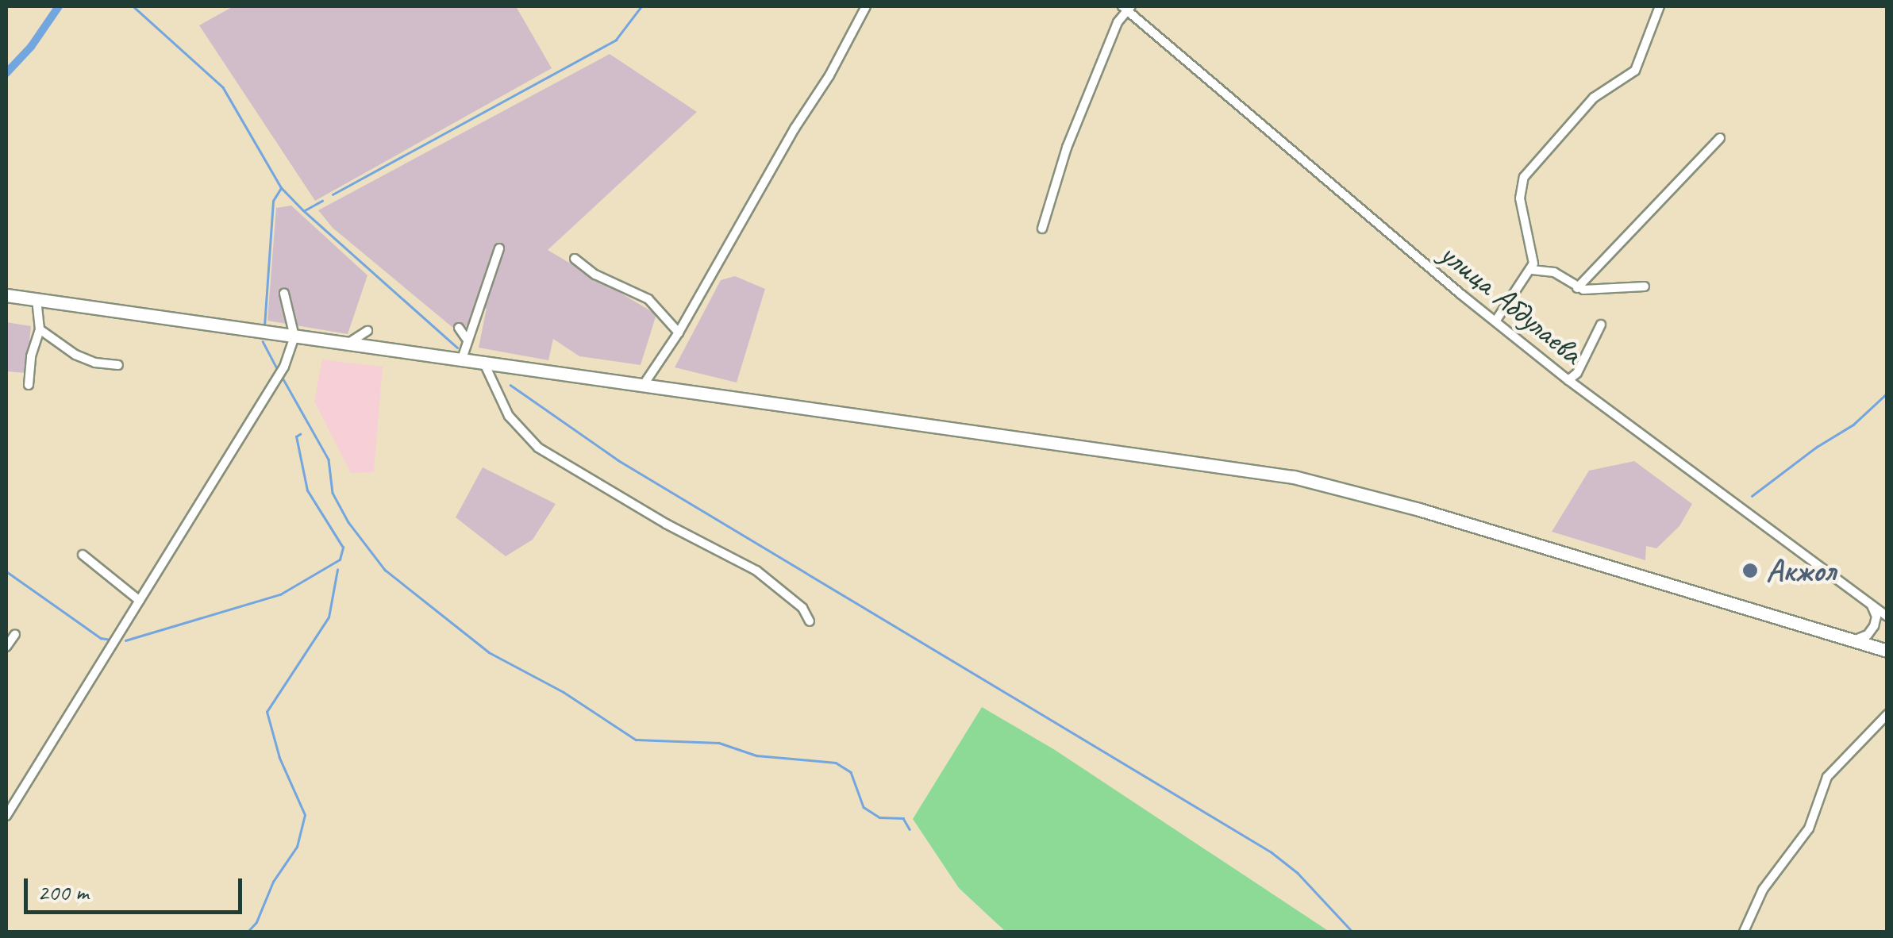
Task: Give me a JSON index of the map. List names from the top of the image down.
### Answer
{
  "streets": {
    "street": ["улица Абдулаева"]
  },
  "places": ["Акжол"],
  "scale_bar": "200 m"
}
